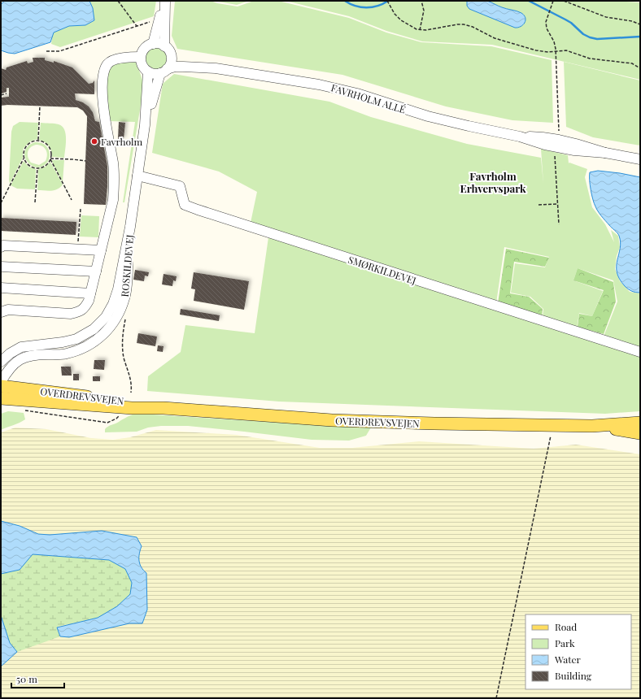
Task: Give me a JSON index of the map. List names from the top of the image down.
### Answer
{
  "streets": {
    "main road": ["OVERDREVSVEJEN"],
    "street": ["FAVRHOLM ALLÉ", "ROSKILDEVEJ", "SMØRKILDEVEJ"]
  },
  "crossings": [
    ["FAVRHOLM ALLÉ", "ROSKILDEVEJ"],
    ["ROSKILDEVEJ", "SMØRKILDEVEJ"]
  ],
  "districts": ["Favrholm Erhvervspark"],
  "places": ["Favrholm"],
  "legend": [
    "Road",
    "Park",
    "Water",
    "Building"
  ],
  "scale_bar": "50 m"
}
